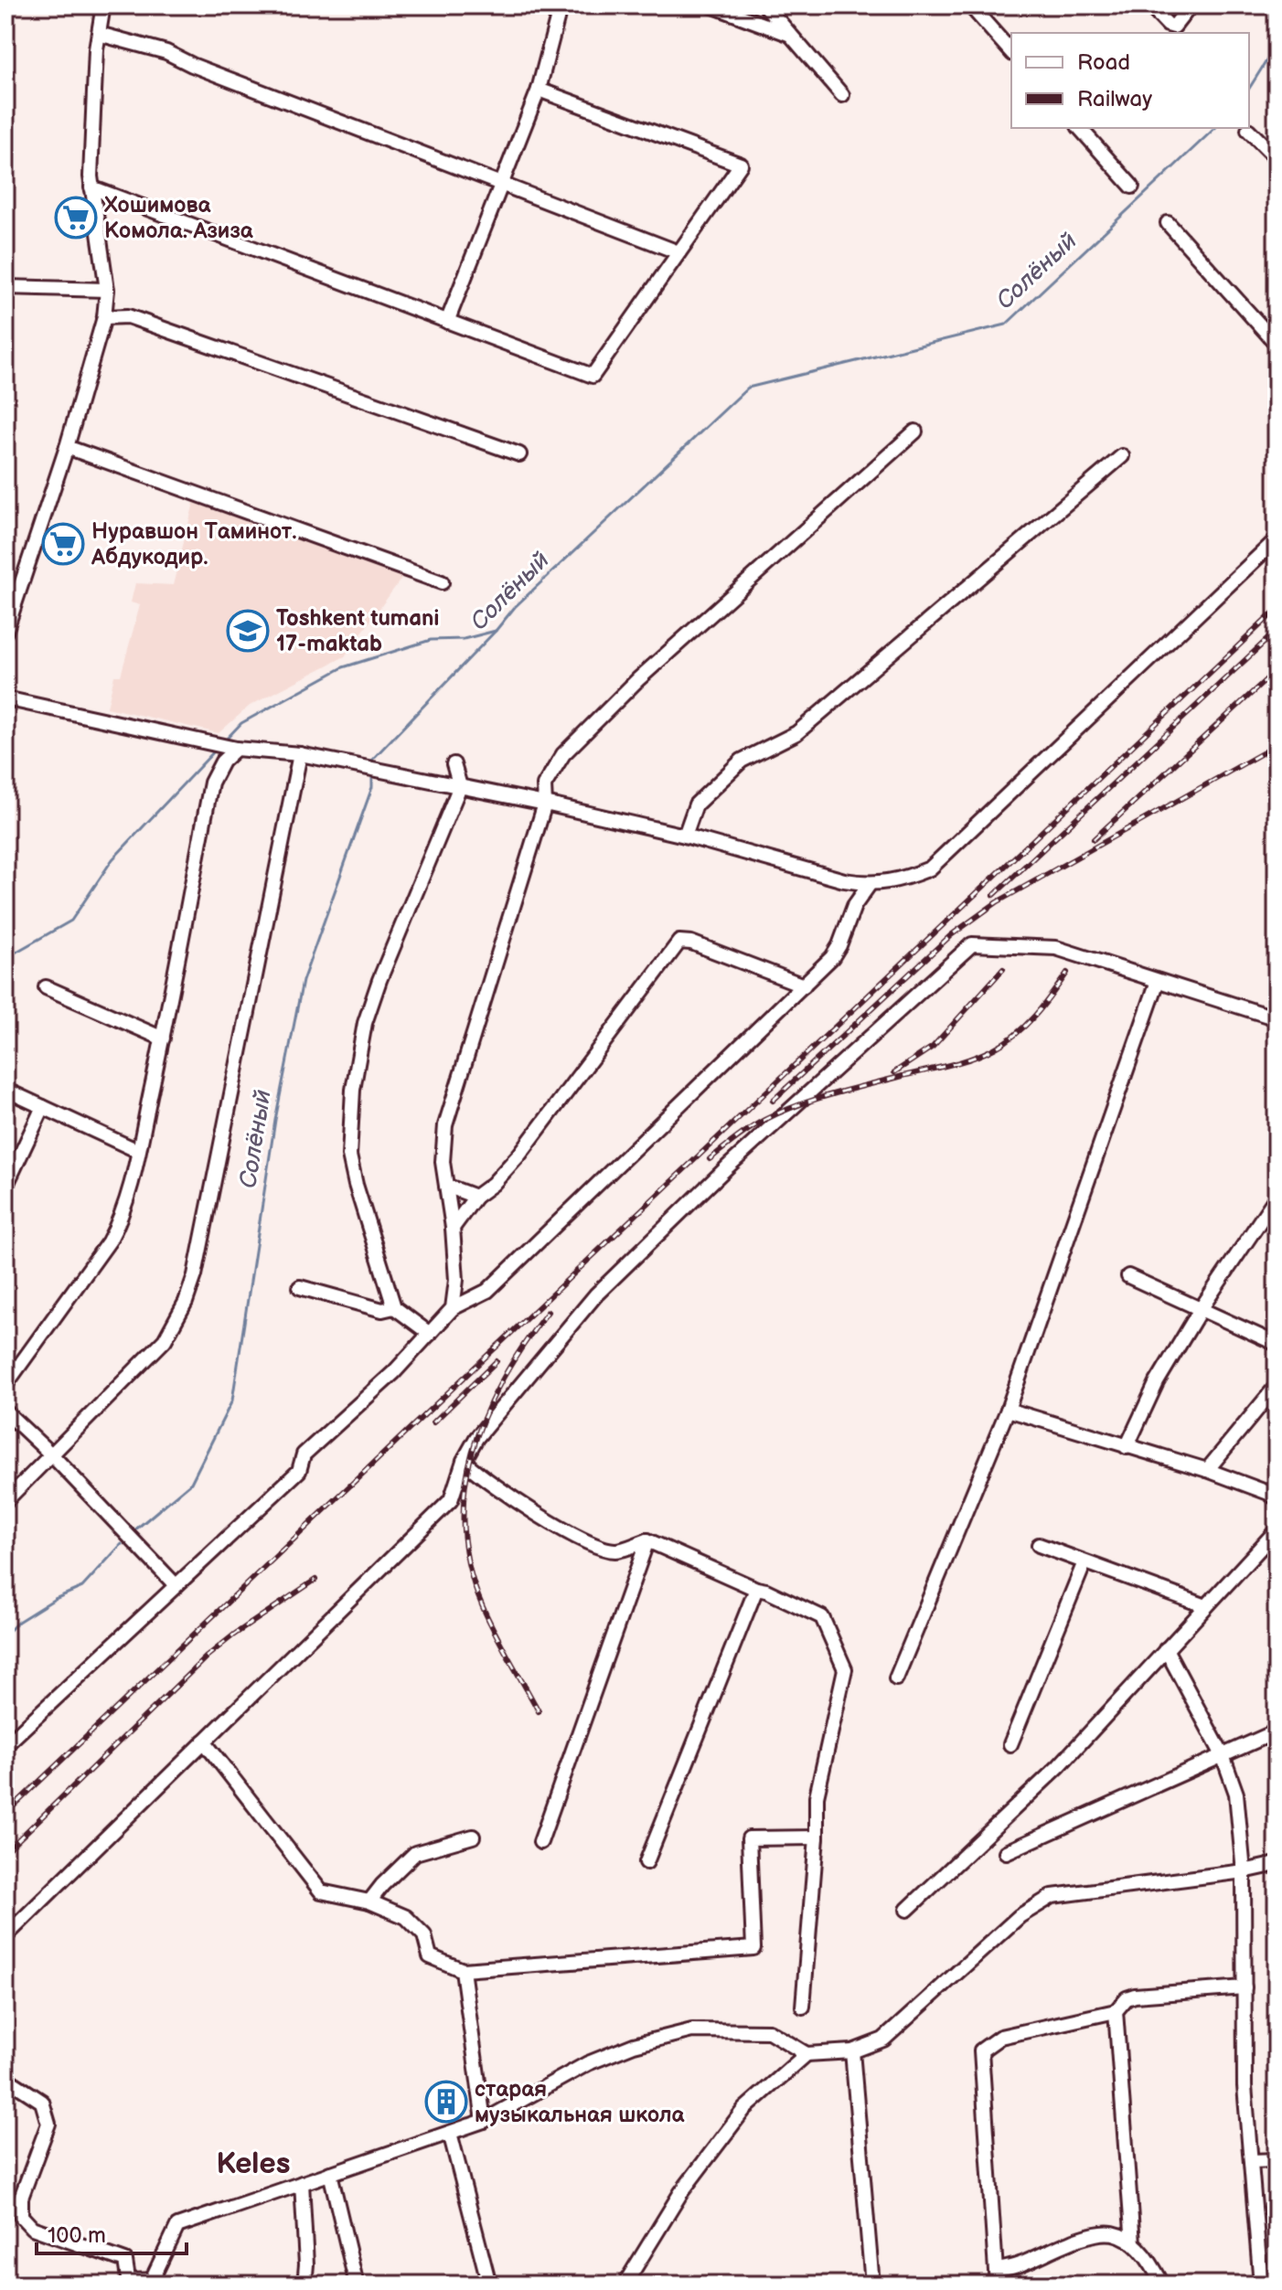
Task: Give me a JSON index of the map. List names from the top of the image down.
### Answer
{
  "districts": ["Keles"],
  "water": ["Солёный"],
  "places": {
    "supermarket": ["Хошимова Комола. Азиза", "Нуравшон Таминот. Абдукодир."],
    "school or university": ["Toshkent tumani 17-maktab"],
    "building": ["старая музыкальная школа"]
  },
  "legend": ["Road", "Railway"],
  "scale_bar": "100 m"
}
